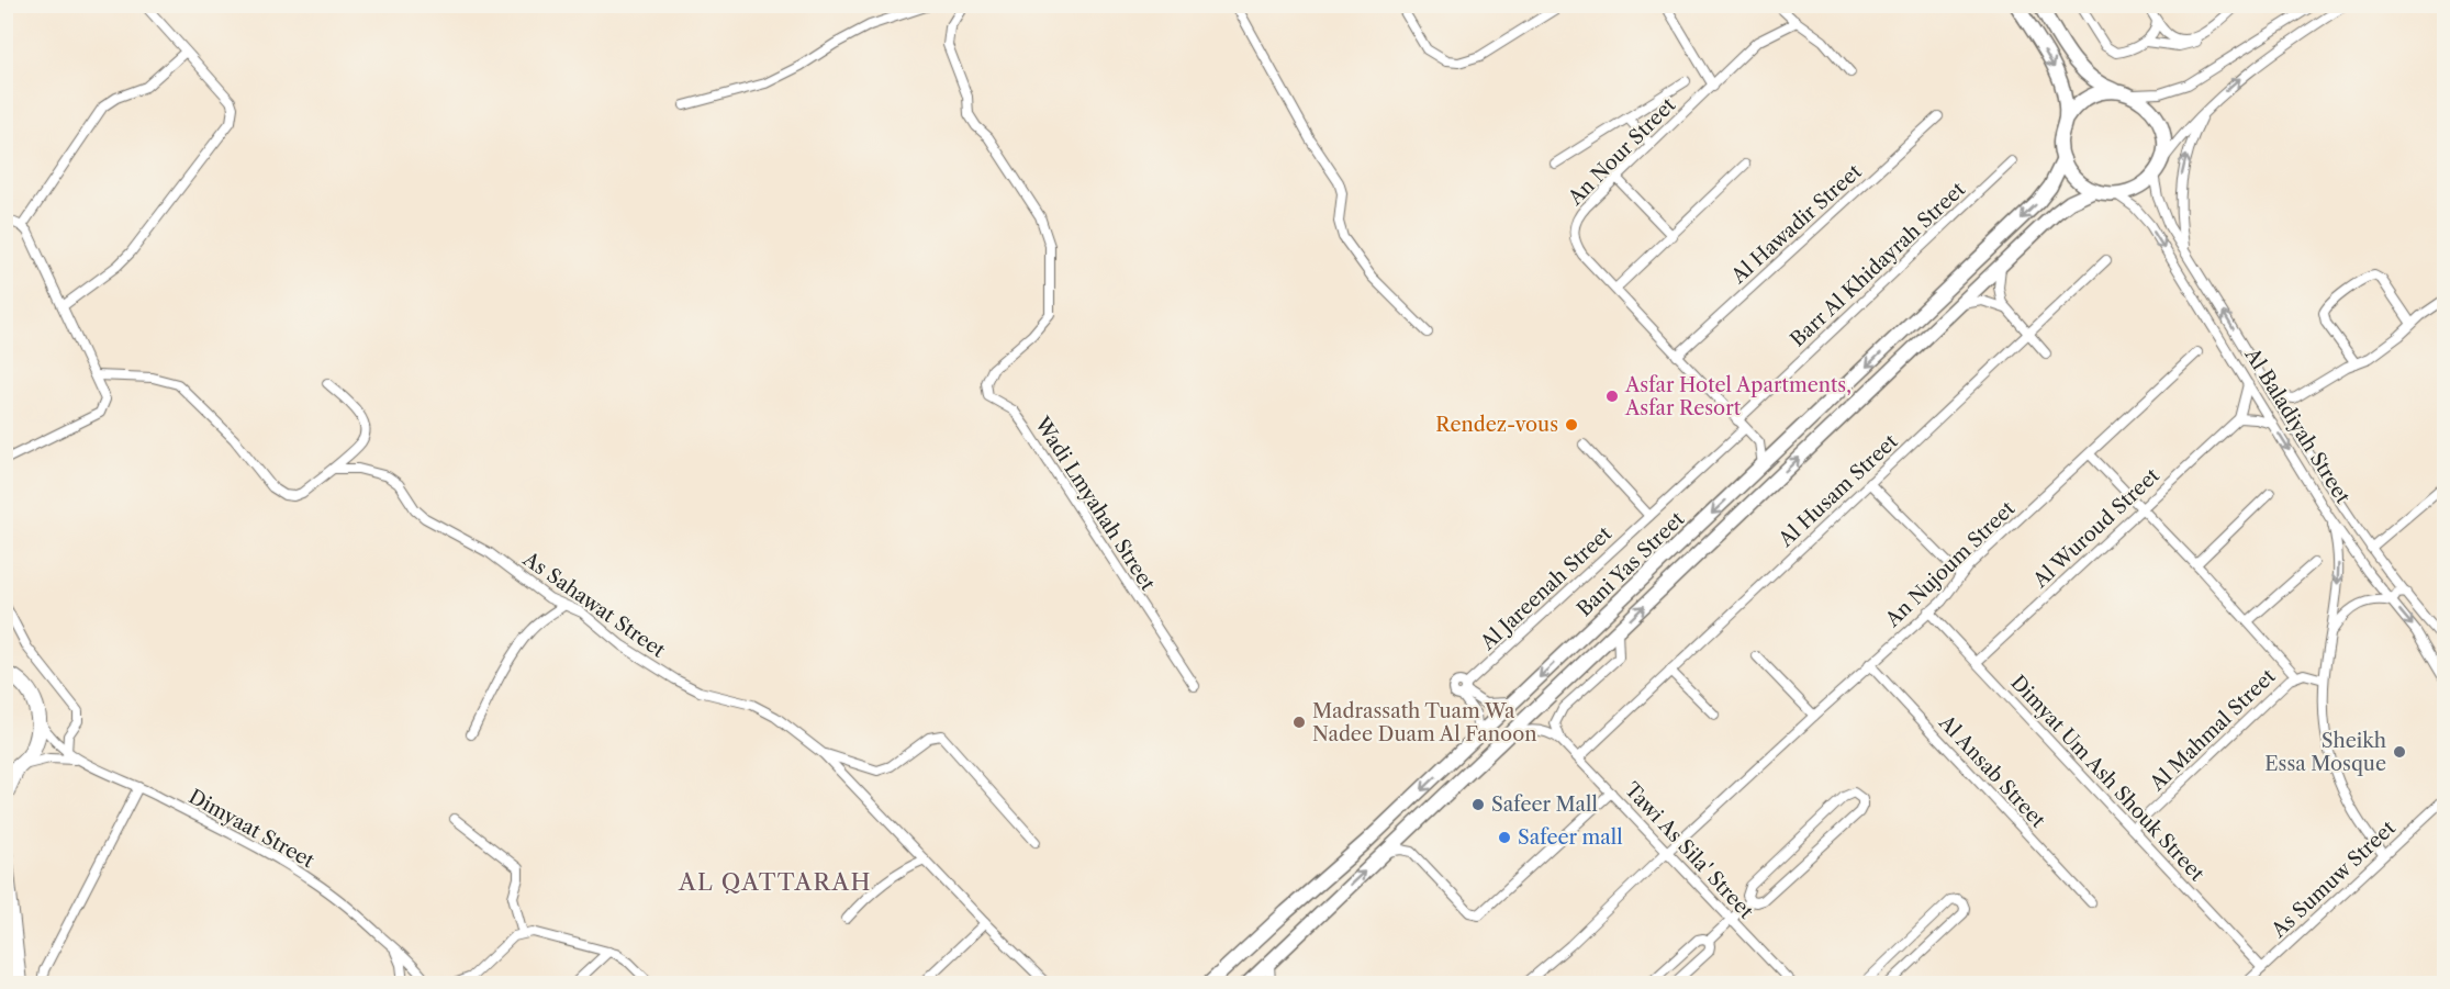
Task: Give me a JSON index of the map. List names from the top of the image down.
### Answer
{
  "streets": {
    "main road": ["Bani Yas Street"],
    "street": [
      "An Nour Street",
      "Al Hawadir Street",
      "Barr Al Khidayrah Street",
      "Al Baladiyah Street",
      "Al Husam Street",
      "Wadi Lmyahah Street",
      "Al Wuroud Street",
      "An Nujoum Street",
      "Al Jareenah Street",
      "As Sahawat Street",
      "Al Mahmal Street",
      "Al Ansab Street",
      "Dimyat Um Ash Shouk Street",
      "Dimyaat Street",
      "Tawi As Sila' Street",
      "As Sumuw Street"
    ]
  },
  "crossings": [
    ["An Nour Street", "Al Hawadir Street"],
    ["An Nour Street", "Barr Al Khidayrah Street"],
    ["An Nour Street", "Al Jareenah Street"],
    ["Al Baladiyah Street", "Bani Yas Street"],
    ["Al Husam Street", "Tawi As Sila' Street"],
    ["Al Wuroud Street", "Dimyat Um Ash Shouk Street"],
    ["Bani Yas Street", "Tawi As Sila' Street"],
    ["An Nujoum Street", "Al Ansab Street"],
    ["An Nujoum Street", "Dimyat Um Ash Shouk Street"],
    ["An Nujoum Street", "Tawi As Sila' Street"],
    ["Al Mahmal Street", "Dimyat Um Ash Shouk Street"],
    ["Dimyat Um Ash Shouk Street", "As Sumuw Street"]
  ],
  "districts": ["AL QATTARAH"],
  "places": [
    "Asfar Hotel Apartments, Asfar Resort",
    "Rendez-vous",
    "Madrassath Tuam Wa Nadee Duam Al Fanoon",
    "Sheikh Essa Mosque",
    "Safeer Mall",
    "Safeer mall"
  ]
}
